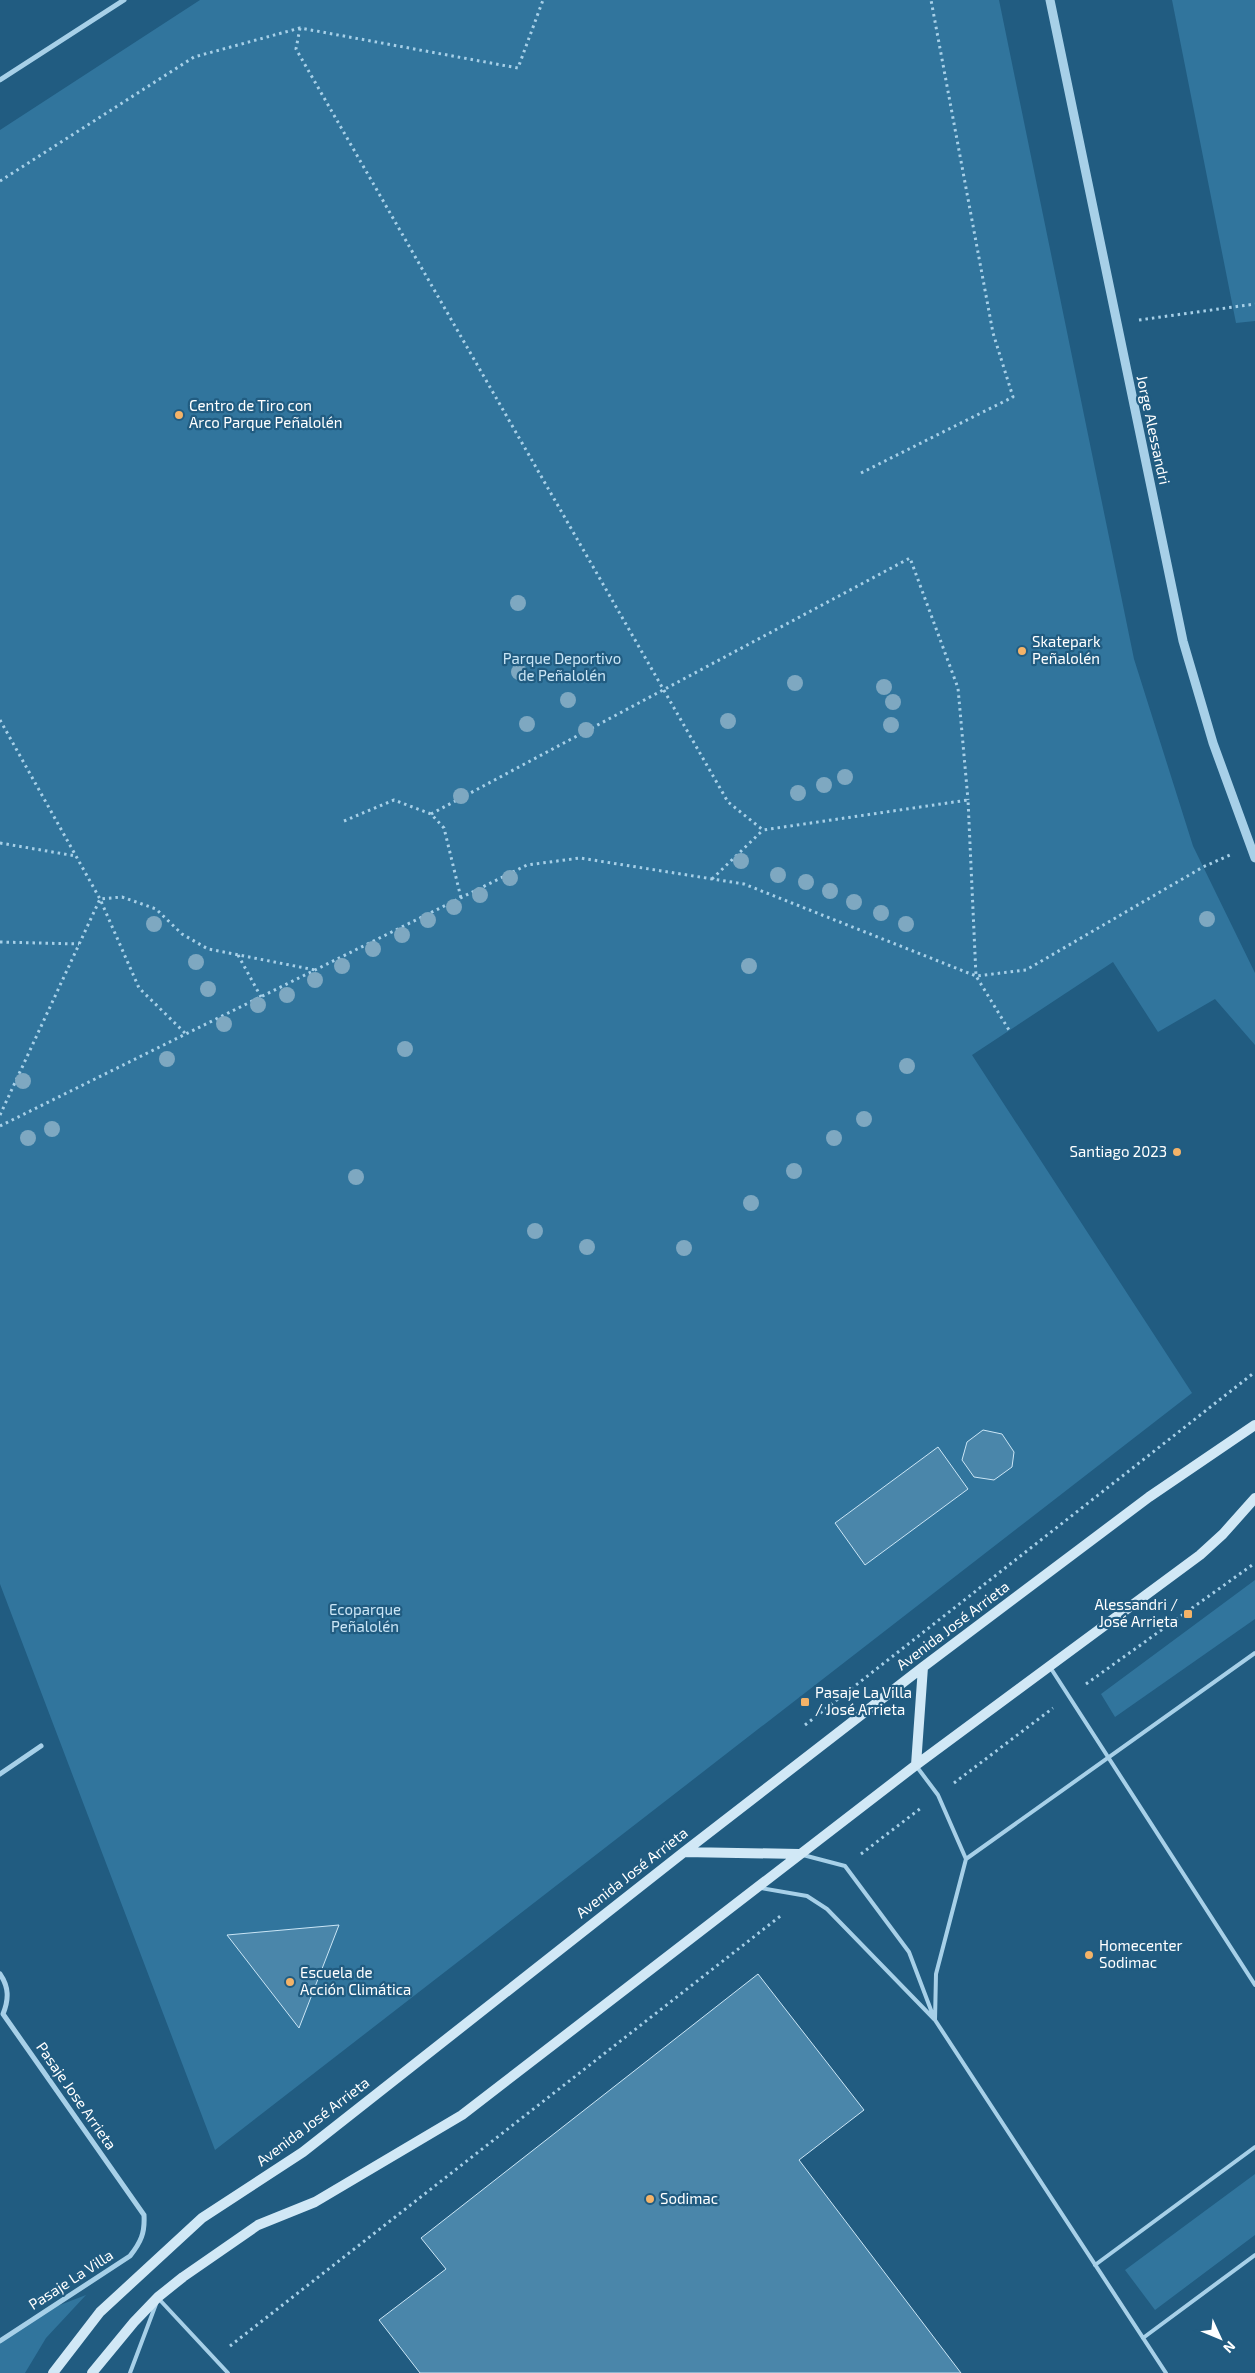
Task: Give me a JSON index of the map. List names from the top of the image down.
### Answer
{
  "streets": {
    "main road": ["Avenida José Arrieta"],
    "street": ["Jorge Alessandri", "Pasaje Jose Arrieta", "Pasaje La Villa"]
  },
  "crossings": [
    ["Pasaje Jose Arrieta", "Pasaje La Villa"]
  ],
  "parks": ["Parque Deportivo de Peñalolén", "Ecoparque Peñalolén"],
  "places": {
    "other": [
      "Centro de Tiro con Arco Parque Peñalolén",
      "Skatepark Peñalolén",
      "Santiago 2023",
      "Homecenter Sodimac",
      "Escuela de Acción Climática",
      "Sodimac"
    ],
    "transit": ["Alessandri / José Arrieta", "Pasaje La Villa / José Arrieta"]
  },
  "north": "bottom right"
}
